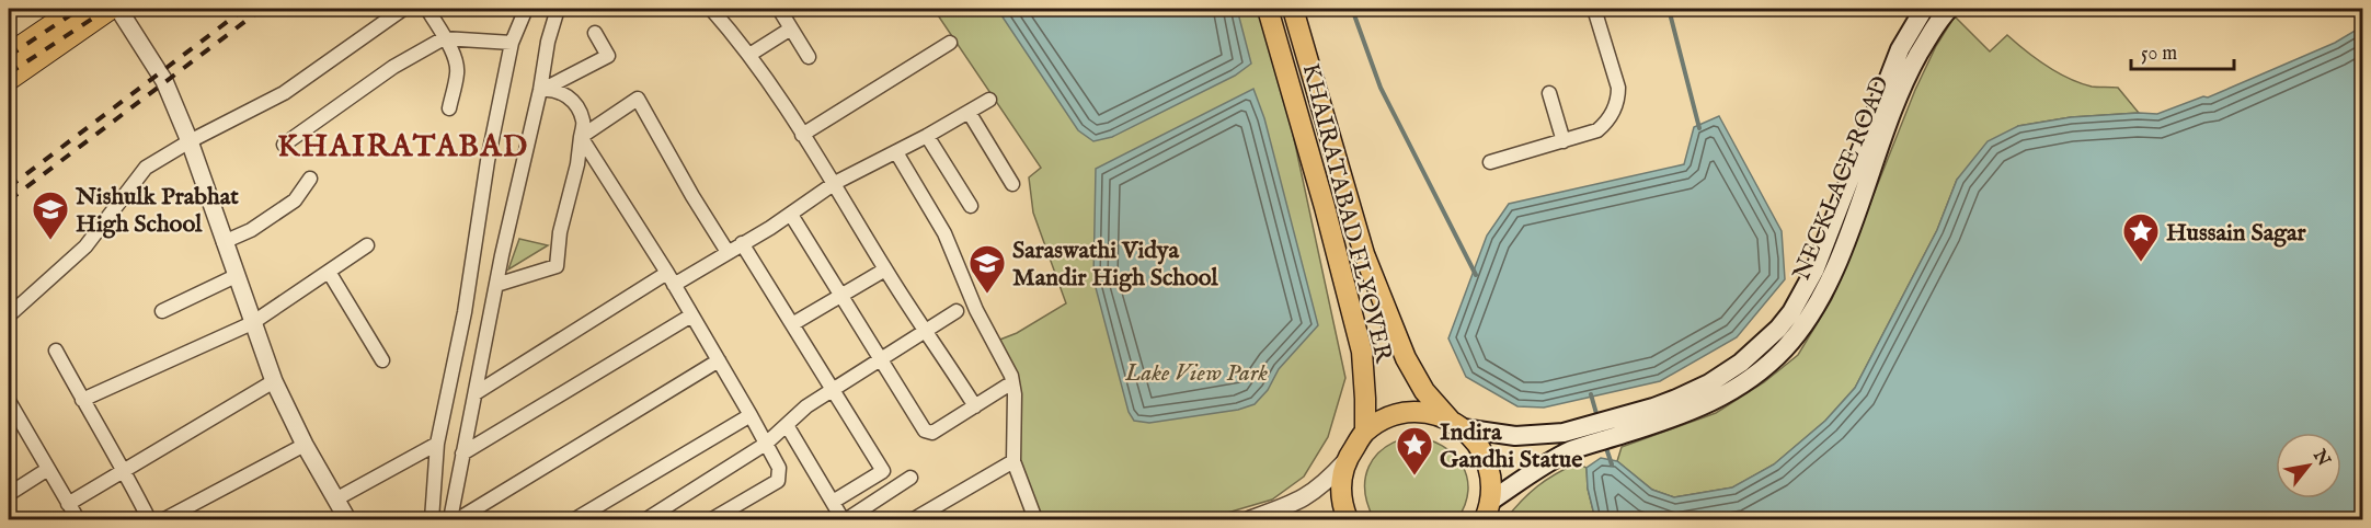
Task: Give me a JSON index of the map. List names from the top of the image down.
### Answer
{
  "streets": {
    "main road": ["NECKLACE ROAD", "KHAIRATABAD FLYOVER"]
  },
  "crossings": [
    ["NECKLACE ROAD", "KHAIRATABAD FLYOVER"]
  ],
  "districts": ["KHAIRATABAD"],
  "parks": ["Lake View Park"],
  "places": {
    "school or university": ["Nishulk Prabhat High School", "Saraswathi Vidya Mandir High School"],
    "place": ["Hussain Sagar", "Indira Gandhi Statue"]
  },
  "scale_bar": "50 m",
  "north": "top right"
}
